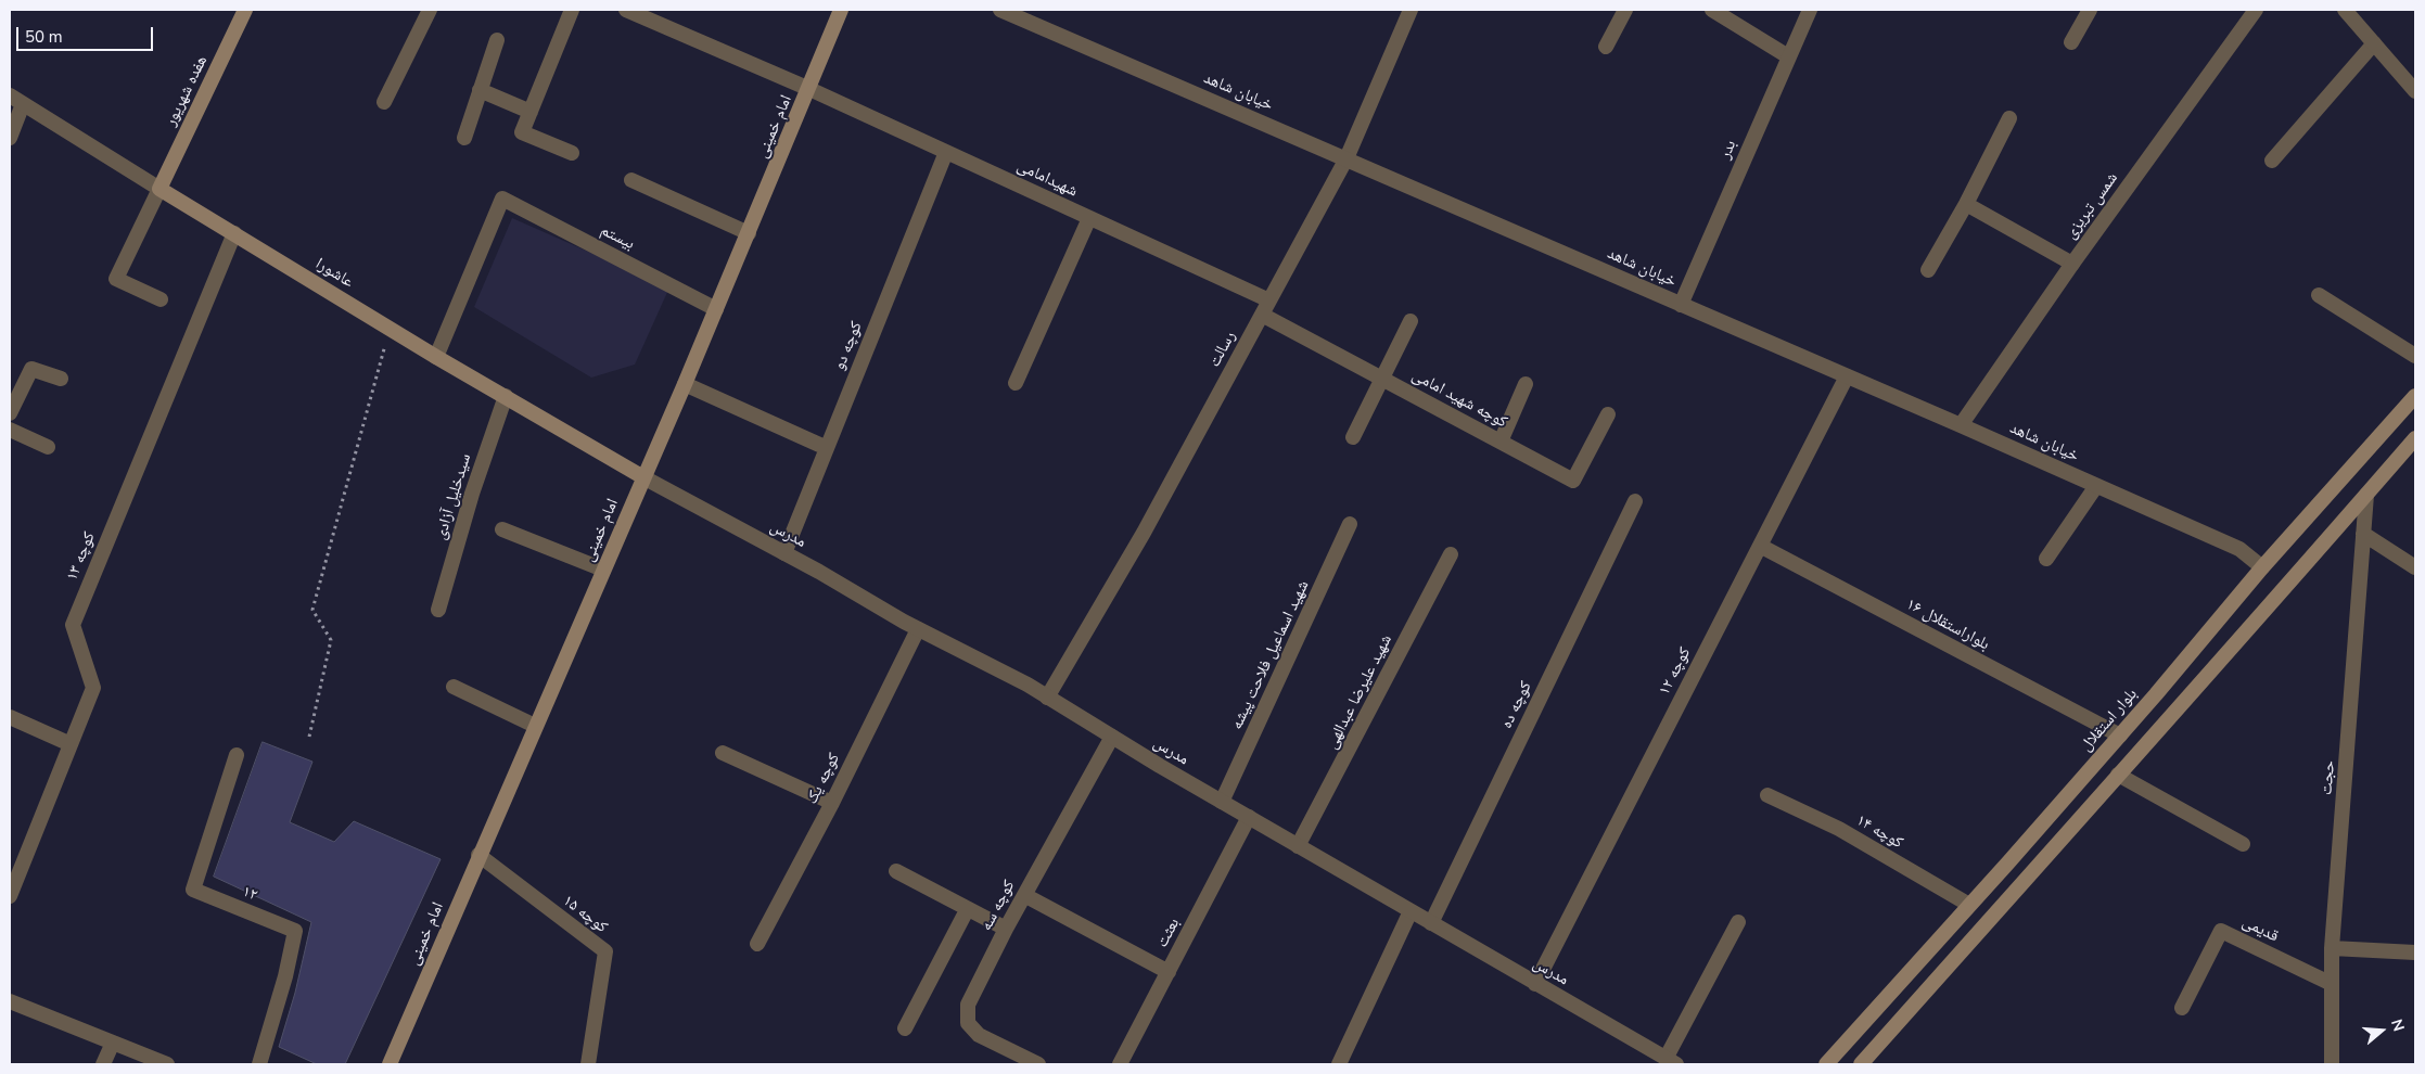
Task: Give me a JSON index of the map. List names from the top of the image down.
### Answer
{
  "streets": {
    "main road": [
      "هفده شهریور",
      "امام خمینی",
      "عاشورا",
      "بلوار استقلال"
    ],
    "street": [
      "خیابان شاهد",
      "بدر",
      "شهیدامامی",
      "شمس تبریزی",
      "بیستم",
      "کوچه دو",
      "رسالت",
      "کوچه شهید امامی",
      "سیدخلیل آزادی",
      "مدرس",
      "کوچه ۱۳",
      "بلواراستقلال ۱۶",
      "شهید اسماعیل فلاحت پیشه",
      "کوچه ۱۲",
      "شهید علیرضا عبدالهی",
      "کوچه ده",
      "حجت",
      "کوچه یک",
      "کوچه ۱۴",
      "۱۲",
      "کوچه سه",
      "کوچه ۱۵",
      "قدیمی",
      "بعثت"
    ]
  },
  "crossings": [
    ["هفده شهریور", "عاشورا"],
    ["خیابان شاهد", "بدر"],
    ["خیابان شاهد", "شمس تبریزی"],
    ["خیابان شاهد", "رسالت"],
    ["خیابان شاهد", "کوچه ۱۲"],
    ["خیابان شاهد", "بلوار استقلال"],
    ["امام خمینی", "شهیدامامی"],
    ["امام خمینی", "بیستم"],
    ["امام خمینی", "عاشورا"],
    ["امام خمینی", "مدرس"],
    ["امام خمینی", "کوچه ۱۵"],
    ["شهیدامامی", "کوچه دو"],
    ["شهیدامامی", "رسالت"],
    ["بیستم", "عاشورا"],
    ["عاشورا", "سیدخلیل آزادی"],
    ["عاشورا", "مدرس"],
    ["عاشورا", "کوچه ۱۳"],
    ["کوچه دو", "مدرس"],
    ["رسالت", "کوچه شهید امامی"],
    ["رسالت", "مدرس"],
    ["مدرس", "شهید اسماعیل فلاحت پیشه"],
    ["مدرس", "کوچه ۱۲"],
    ["مدرس", "شهید علیرضا عبدالهی"],
    ["مدرس", "کوچه ده"],
    ["مدرس", "کوچه یک"],
    ["مدرس", "کوچه سه"],
    ["مدرس", "بعثت"],
    ["بلواراستقلال ۱۶", "کوچه ۱۲"],
    ["بلواراستقلال ۱۶", "بلوار استقلال"],
    ["بلوار استقلال", "کوچه ۱۴"],
    ["حجت", "قدیمی"]
  ],
  "scale_bar": "50 m",
  "north": "right"
}
